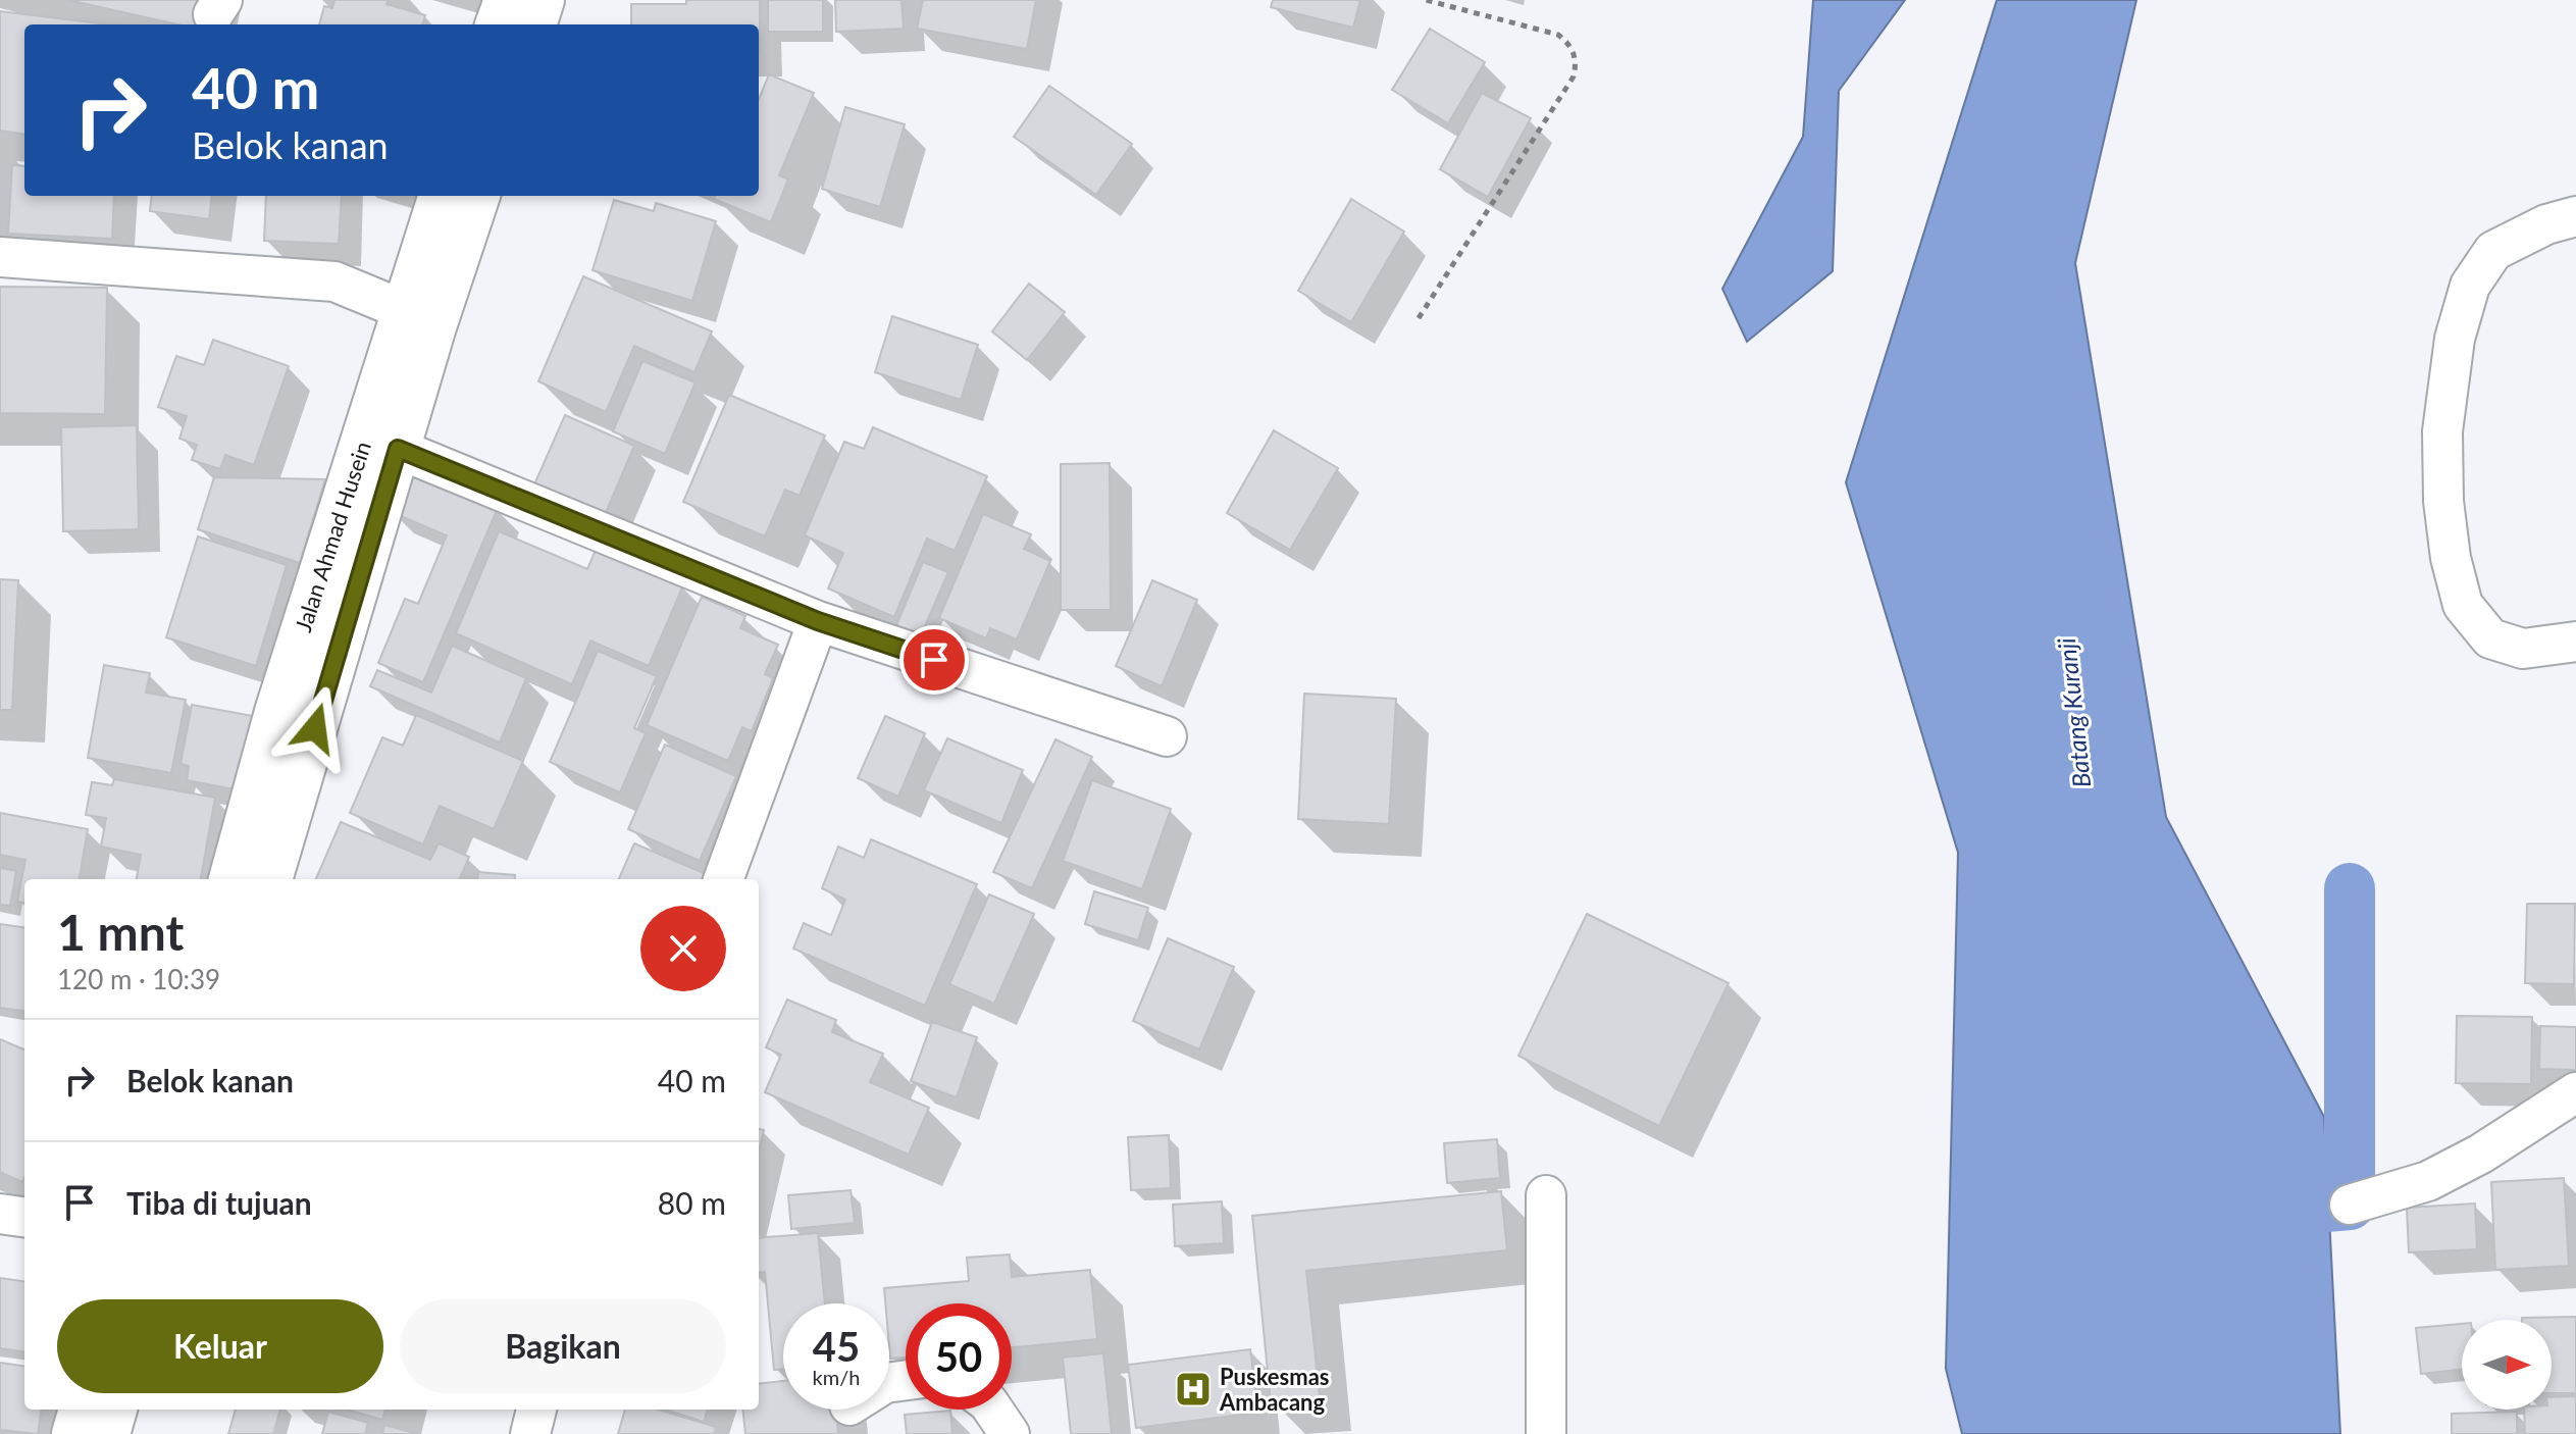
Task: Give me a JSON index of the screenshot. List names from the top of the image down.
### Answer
{
  "streets": {
    "main road": ["Jalan Ahmad Husein"]
  },
  "water": ["Batang Kuranji"],
  "places": {
    "hospital": ["Puskesmas Ambacang"]
  },
  "north": "right",
  "page": {
    "turn": ["40 m", "Belok kanan"],
    "heading": ["1 mnt", "120 m · 10:39"],
    "list": [
      {
        "name": "Belok kanan",
        "value": "40 m"
      },
      {
        "name": "Tiba di tujuan",
        "value": "80 m"
      }
    ],
    "buttons": ["Keluar", "Bagikan"],
    "speed": "45 km/h",
    "limit": "50"
  }
}
